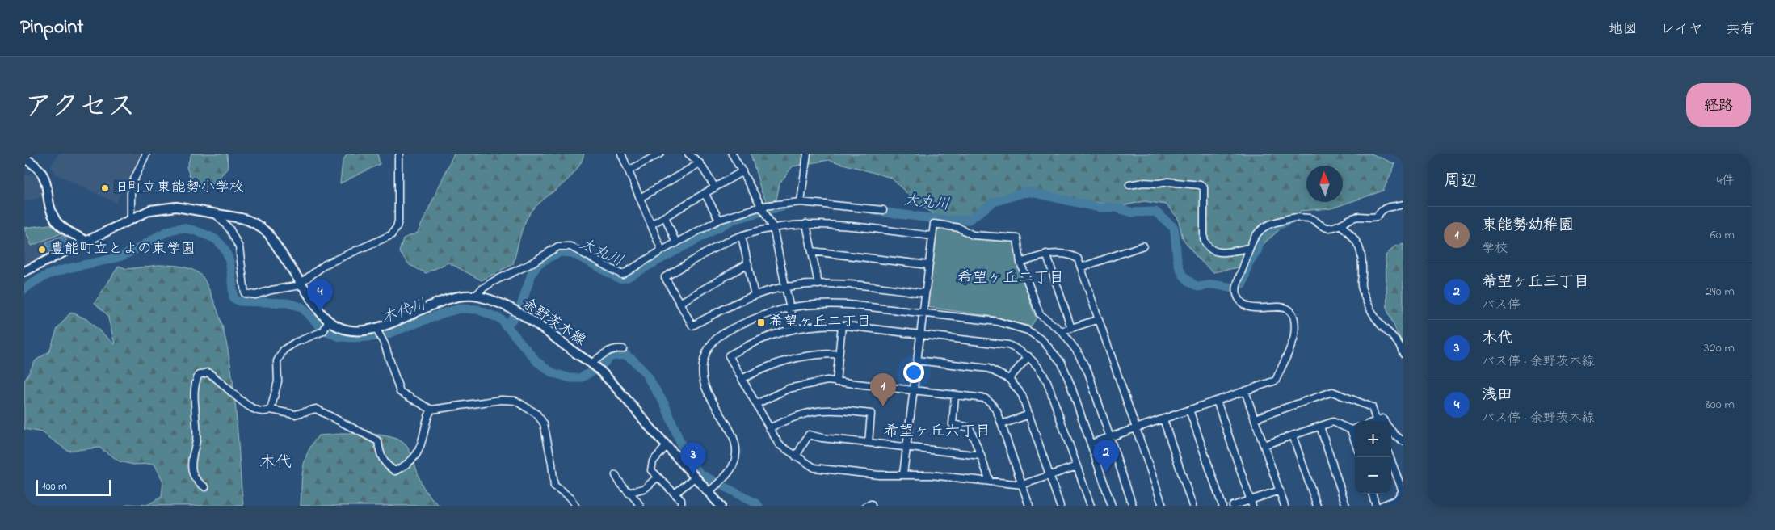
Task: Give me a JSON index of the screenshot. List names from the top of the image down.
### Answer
{
  "streets": {
    "main road": ["余野茨木線"]
  },
  "districts": ["希望ヶ丘二丁目", "希望ヶ丘六丁目", "木代"],
  "water": ["大丸川", "木代川"],
  "places": {
    "other": ["旧町立東能勢小学校", "豊能町立とよの東学園"],
    "transit": ["希望ヶ丘二丁目"]
  },
  "scale_bar": "100 m",
  "north": "top",
  "page": {
    "header": "Pinpoint",
    "nav": ["地図", "レイヤ", "共有"],
    "title": "アクセス",
    "buttons": "経路",
    "heading": ["周辺", "4件"],
    "list": [
      {
        "mark": "1",
        "name": "東能勢幼稚園",
        "note": "学校",
        "value": "60 m"
      },
      {
        "mark": "2",
        "name": "希望ヶ丘三丁目",
        "note": "バス停",
        "value": "290 m"
      },
      {
        "mark": "3",
        "name": "木代",
        "note": "バス停 · 余野茨木線",
        "value": "320 m"
      },
      {
        "mark": "4",
        "name": "浅田",
        "note": "バス停 · 余野茨木線",
        "value": "800 m"
      }
    ],
    "pins": [
      "4",
      "1",
      "2",
      "3"
    ],
    "map_buttons": ["+", "−"],
    "scale": "100 m"
  }
}
